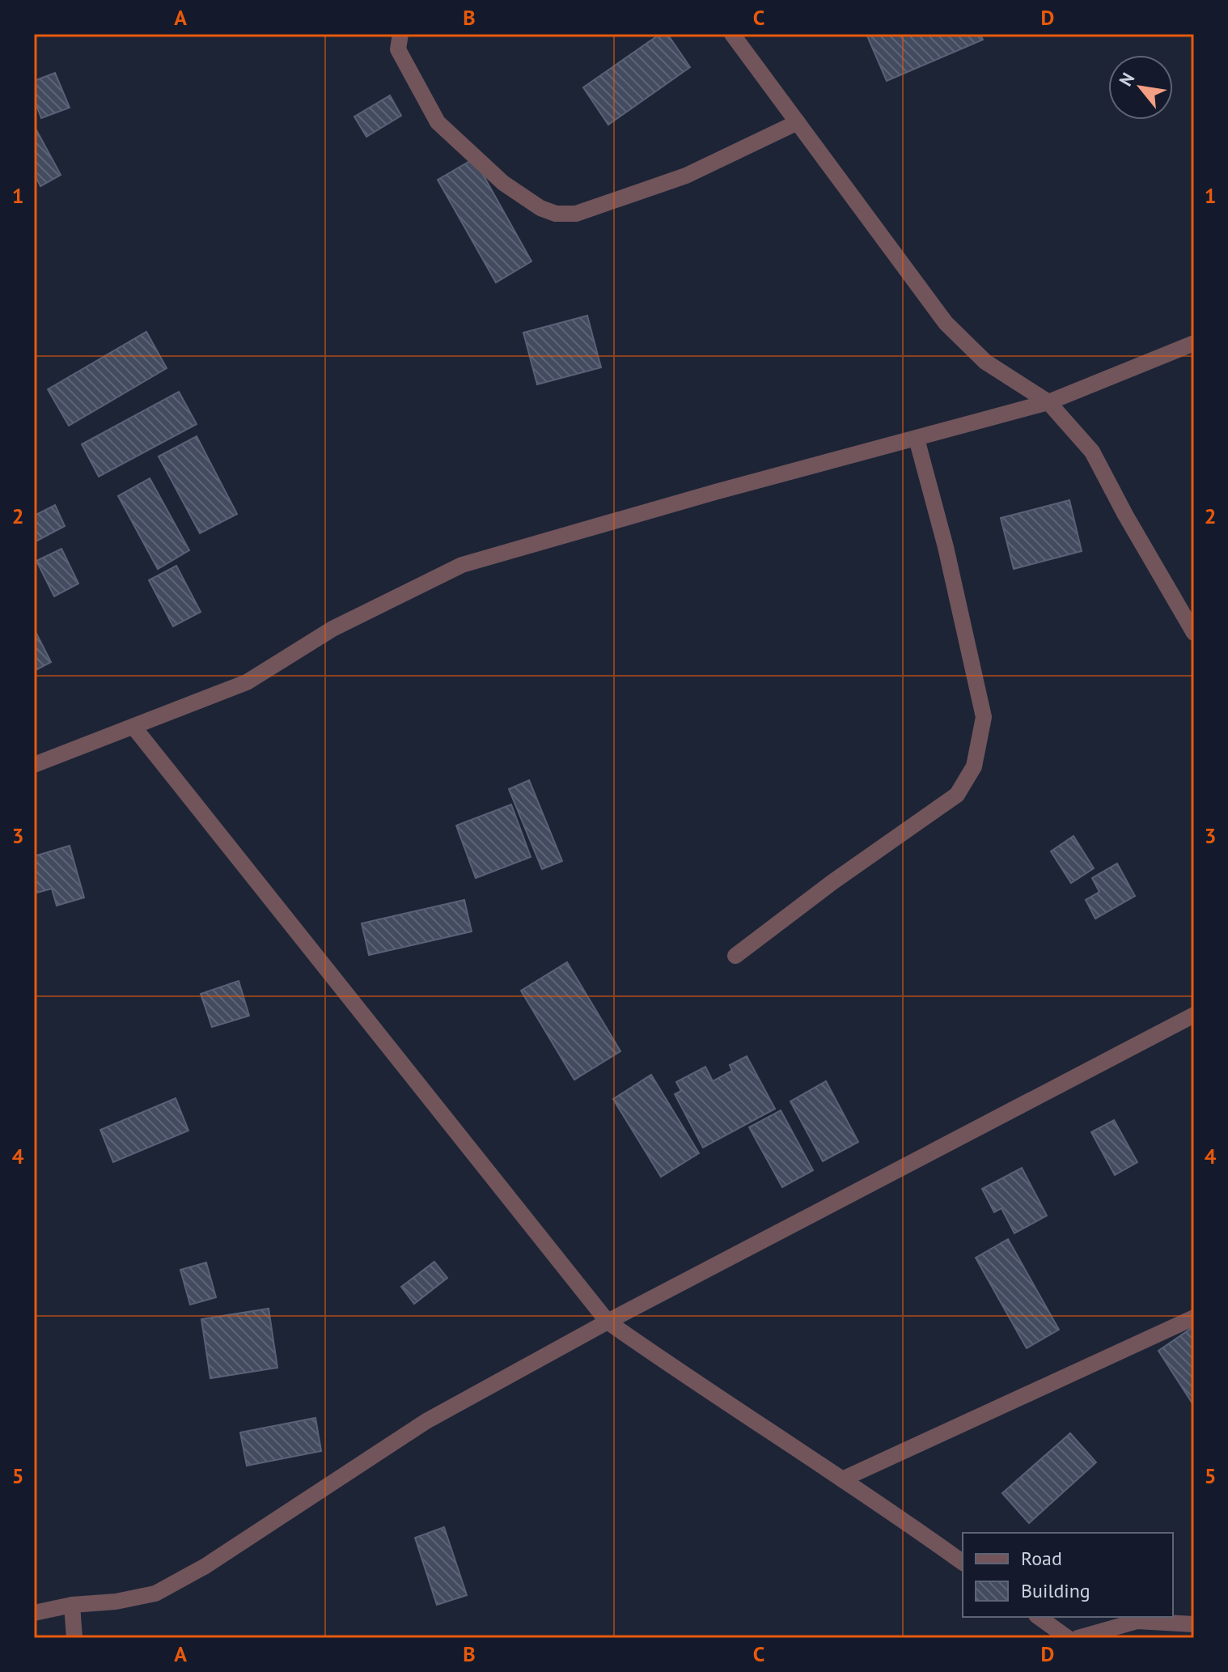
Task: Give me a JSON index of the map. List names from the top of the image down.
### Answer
{
  "legend": ["Road", "Building"],
  "north": "top left",
  "grid": {
    "columns": [
      "A",
      "B",
      "C",
      "D"
    ],
    "rows": [
      "1",
      "2",
      "3",
      "4",
      "5"
    ]
  }
}
